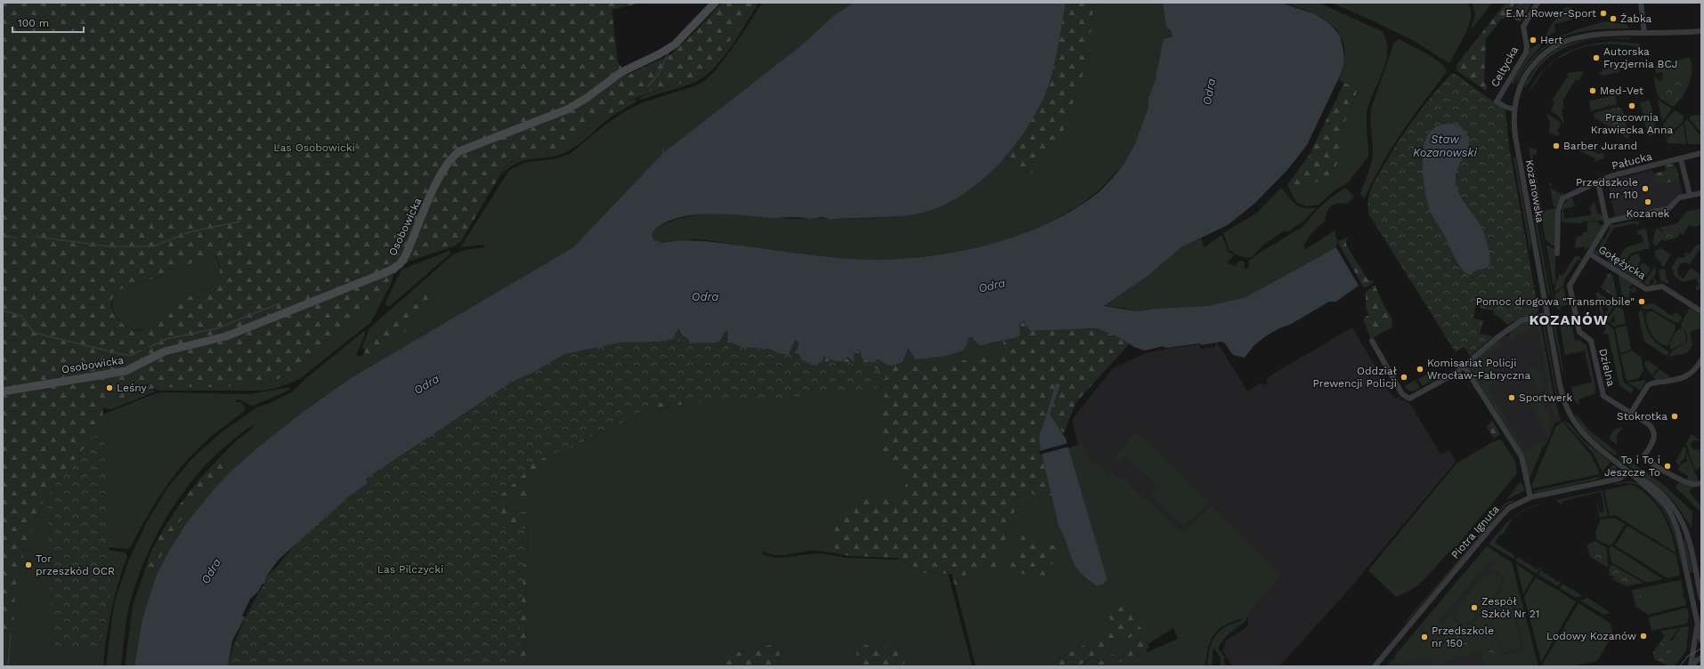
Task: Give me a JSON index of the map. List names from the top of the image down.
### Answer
{
  "streets": {
    "street": [
      "Celtycka",
      "Pałucka",
      "Kozanowska",
      "Osobowicka",
      "Gołężycka",
      "Dzielna",
      "Piotra Ignuta"
    ]
  },
  "crossings": [
    ["Celtycka", "Kozanowska"],
    ["Kozanowska", "Piotra Ignuta"],
    ["Gołężycka", "Dzielna"]
  ],
  "districts": ["KOZANÓW"],
  "water": ["Odra", "Staw Kozanowski"],
  "parks": ["Las Osobowicki", "Las Pilczycki"],
  "places": [
    "E.M. Rower-Sport",
    "Żabka",
    "Hert",
    "Autorska Fryzjernia BCJ",
    "Med-Vet",
    "Pracownia Krawiecka Anna",
    "Barber Jurand",
    "Przedszkole nr 110",
    "Kozanek",
    "Pomoc drogowa \"Transmobile\"",
    "Komisariat Policji Wrocław-Fabryczna",
    "Oddział Prewencji Policji",
    "Leśny",
    "Sportwerk",
    "Stokrotka",
    "To i To i Jeszcze To",
    "Tor przeszkód OCR",
    "Zespół Szkół Nr 21",
    "Lodowy Kozanów",
    "Przedszkole nr 150"
  ],
  "scale_bar": "100 m"
}
